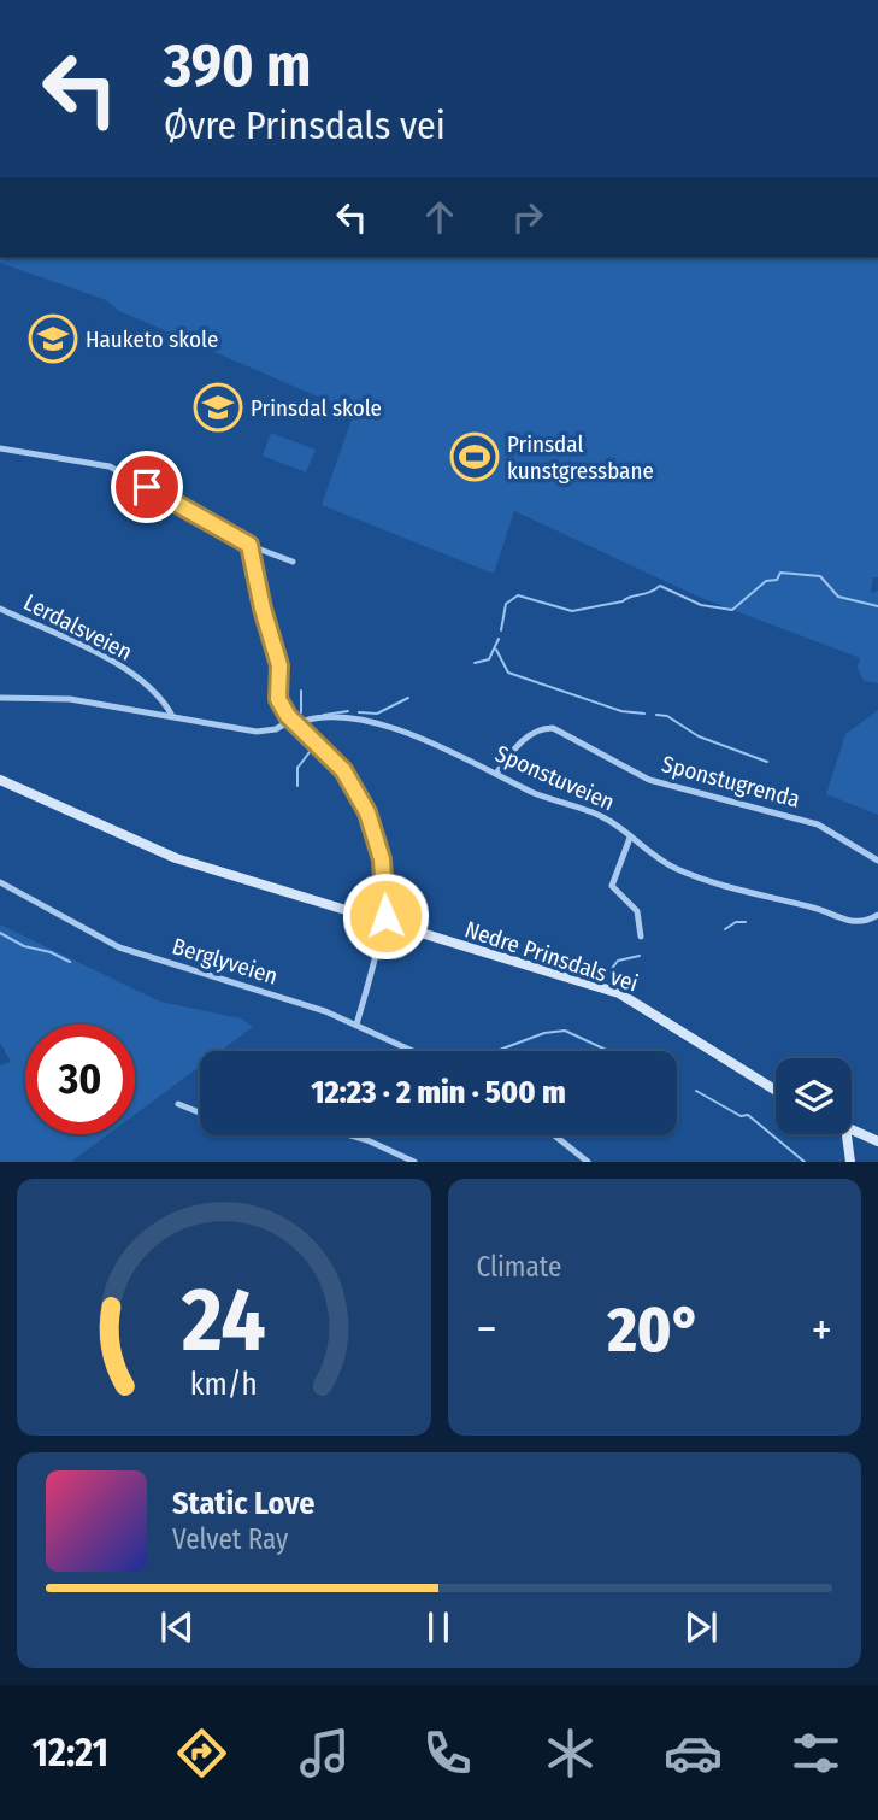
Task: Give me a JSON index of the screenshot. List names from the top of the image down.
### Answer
{
  "streets": {
    "main road": ["Nedre Prinsdals vei"],
    "street": [
      "Lerdalsveien",
      "Sponstuveien",
      "Sponstugrenda",
      "Berglyveien"
    ]
  },
  "crossings": [
    ["Lerdalsveien", "Sponstuveien"],
    ["Sponstuveien", "Sponstugrenda"]
  ],
  "places": {
    "school or university": ["Hauketo skole", "Prinsdal skole"],
    "sports": ["Prinsdal kunstgressbane"]
  },
  "page": {
    "turn": ["390 m", "Øvre Prinsdals vei"],
    "limit": "30",
    "trip": "12:23 · 2 min · 500 m",
    "tile": "Climate",
    "heat": ["−", "20°", "+"],
    "song": ["Static Love", "Velvet Ray"],
    "tabs": "12:21",
    "gauge": ["24", "km/h"]
  }
}
